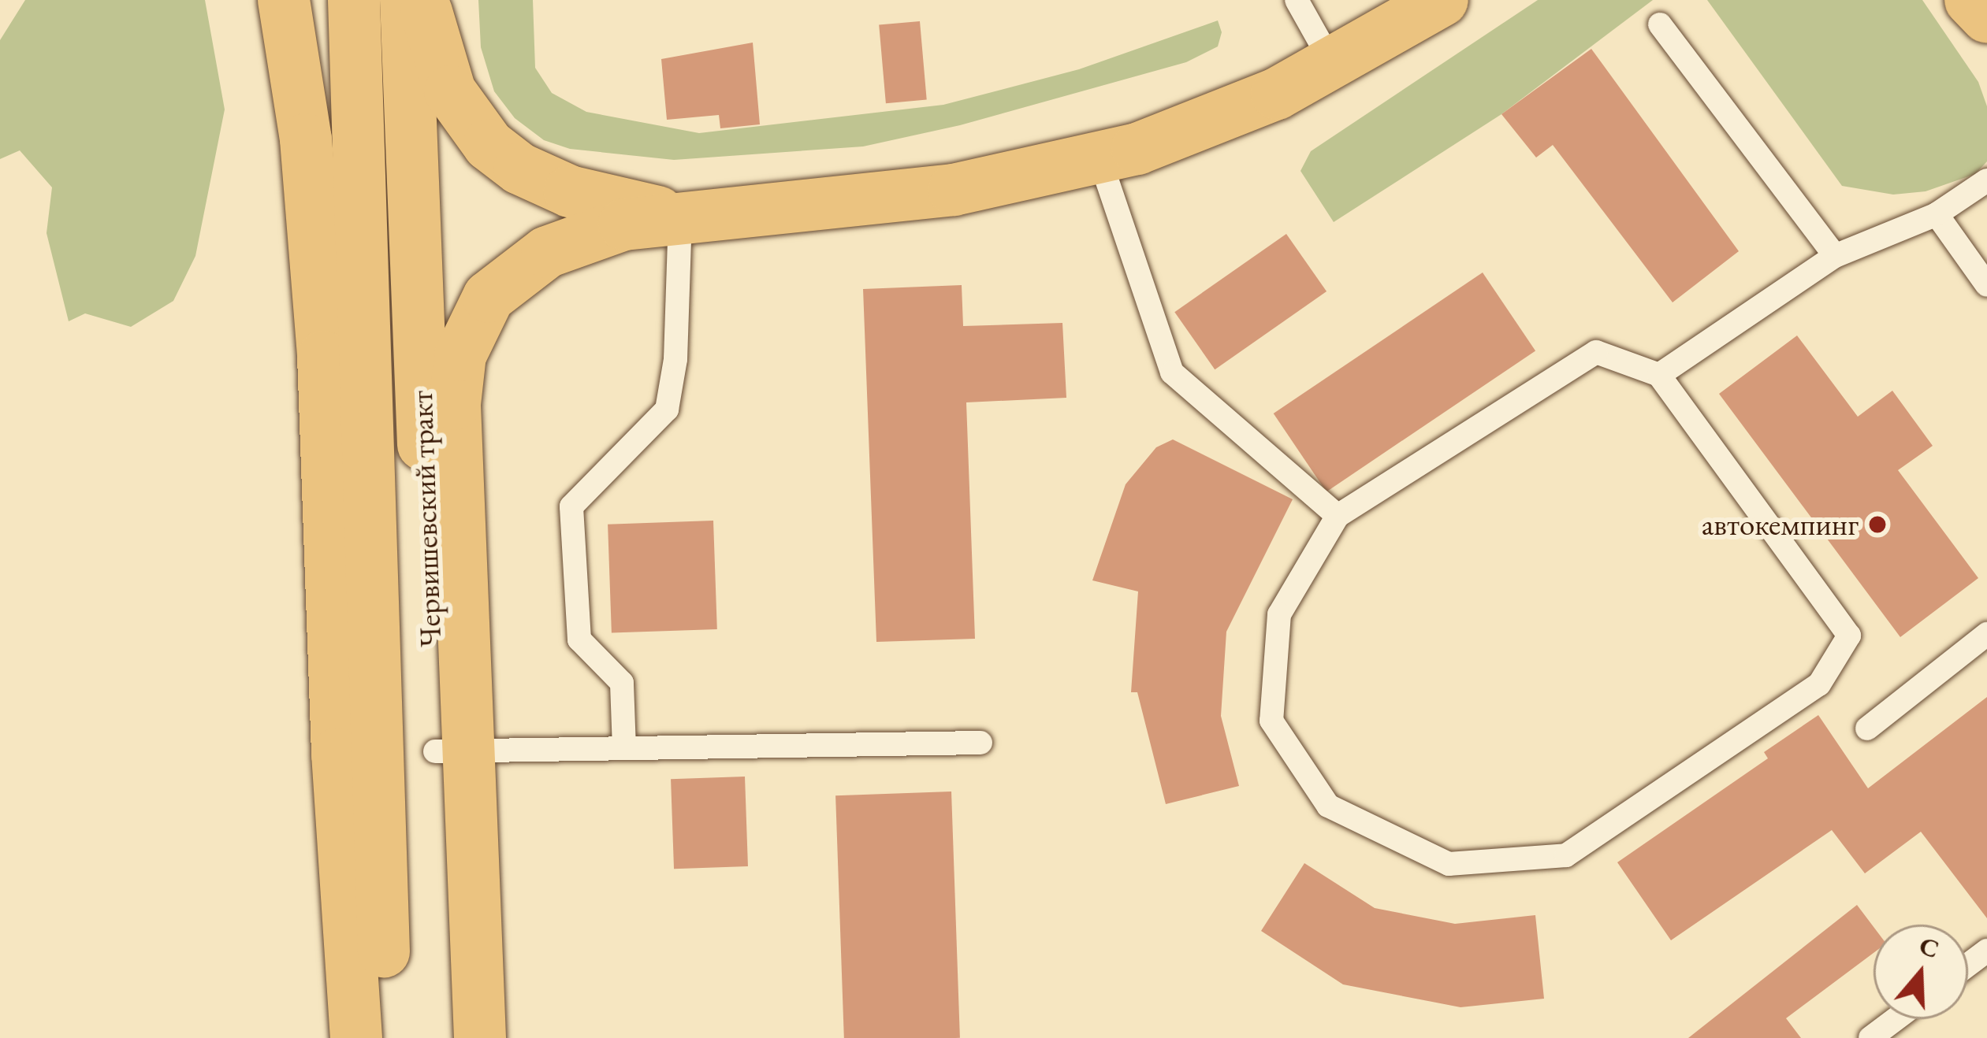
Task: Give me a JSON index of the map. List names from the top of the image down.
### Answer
{
  "streets": {
    "highway": ["Червишевский тракт"]
  },
  "places": ["автокемпинг"],
  "north": "top"
}
